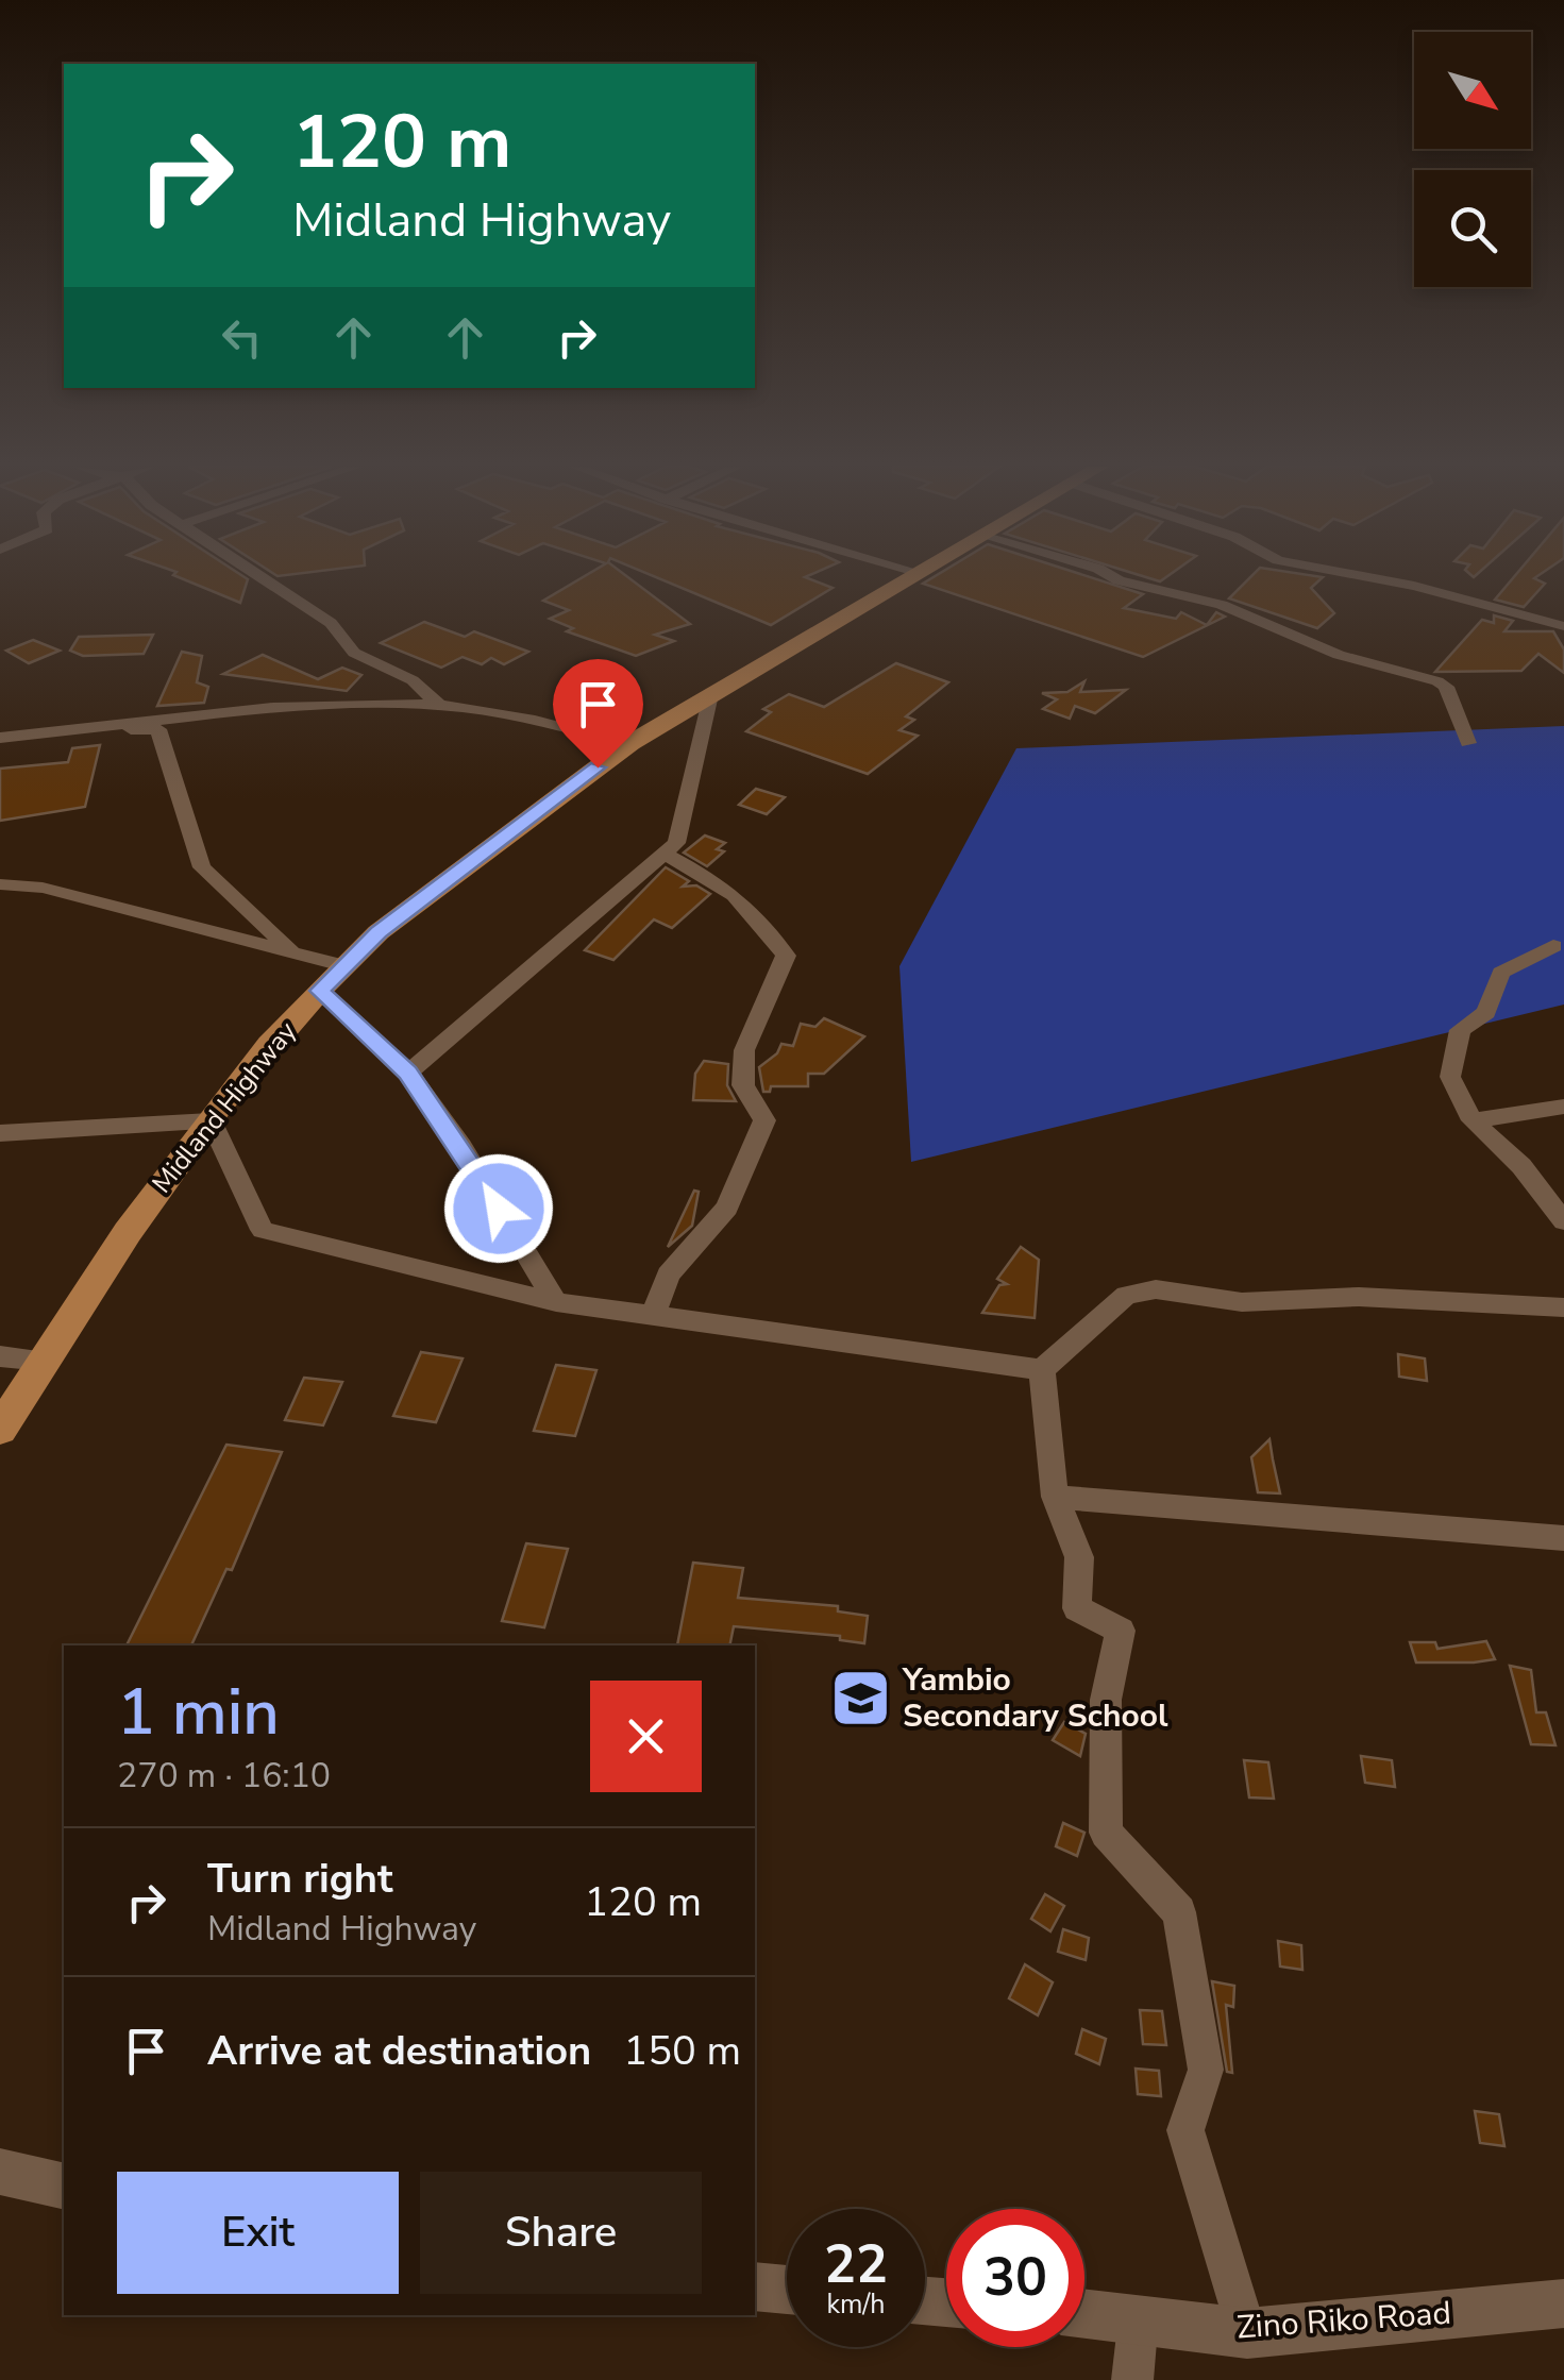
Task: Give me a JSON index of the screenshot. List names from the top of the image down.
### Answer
{
  "streets": {
    "main road": ["Midland Highway"],
    "street": ["Zino Riko Road"]
  },
  "places": {
    "school or university": ["Yambio Secondary School"]
  },
  "north": "bottom right",
  "page": {
    "turn": ["120 m", "Midland Highway"],
    "heading": ["1 min", "270 m · 16:10"],
    "list": [
      {
        "name": "Turn right",
        "note": "Midland Highway",
        "value": "120 m"
      },
      {
        "name": "Arrive at destination",
        "value": "150 m"
      }
    ],
    "buttons": ["Exit", "Share"],
    "speed": "22 km/h",
    "limit": "30"
  }
}
